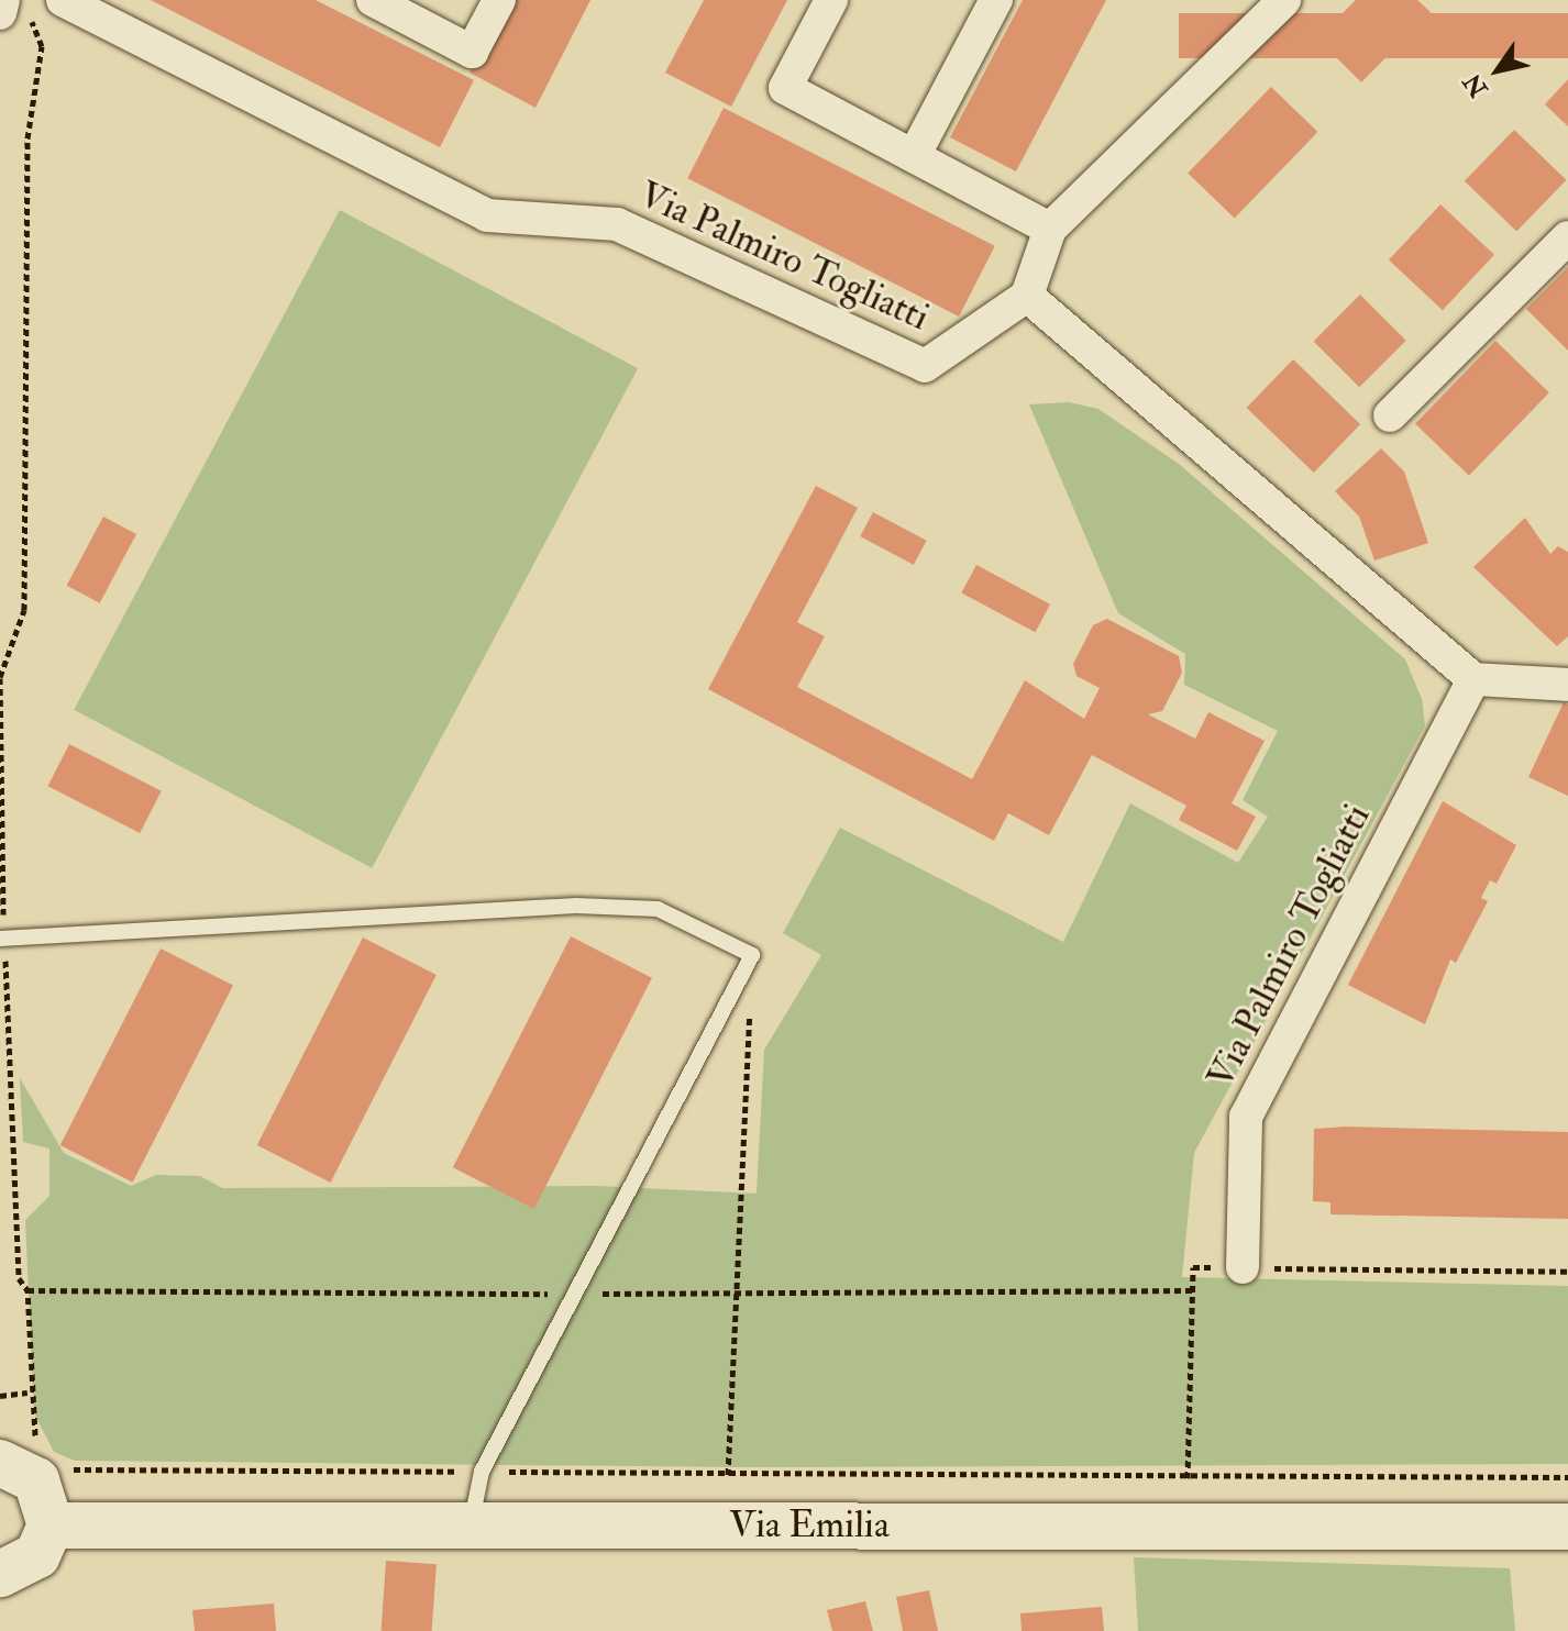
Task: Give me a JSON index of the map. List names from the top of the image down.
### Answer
{
  "streets": {
    "street": ["Via Palmiro Togliatti", "Via Emilia"]
  },
  "north": "bottom left"
}
